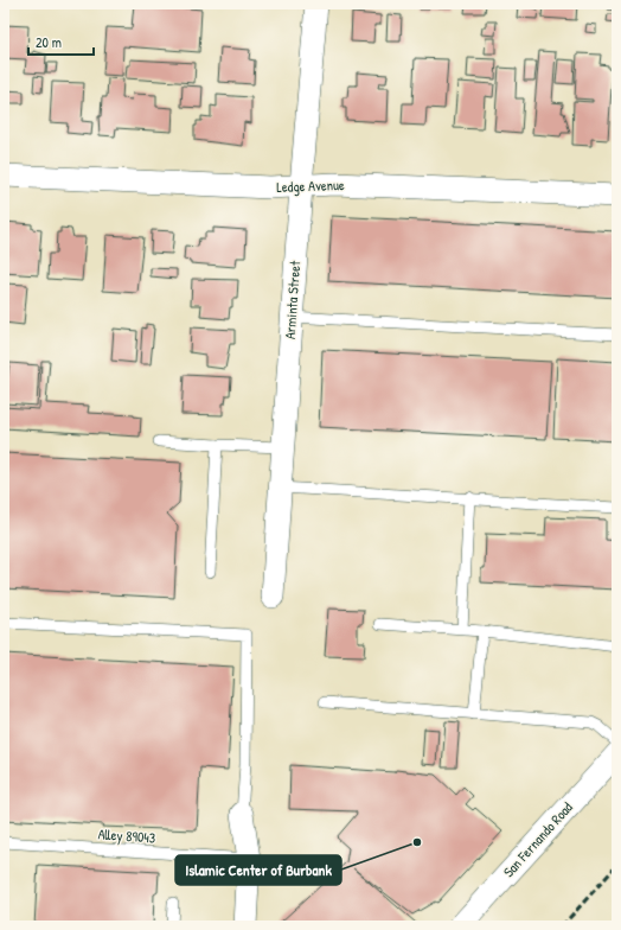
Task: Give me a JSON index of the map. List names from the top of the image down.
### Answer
{
  "streets": {
    "street": ["Ledge Avenue", "Arminta Street", "San Fernando Road"],
    "lane": ["Alley 89043"]
  },
  "crossings": [
    ["Ledge Avenue", "Arminta Street"]
  ],
  "places": ["Islamic Center of Burbank"],
  "scale_bar": "20 m"
}
